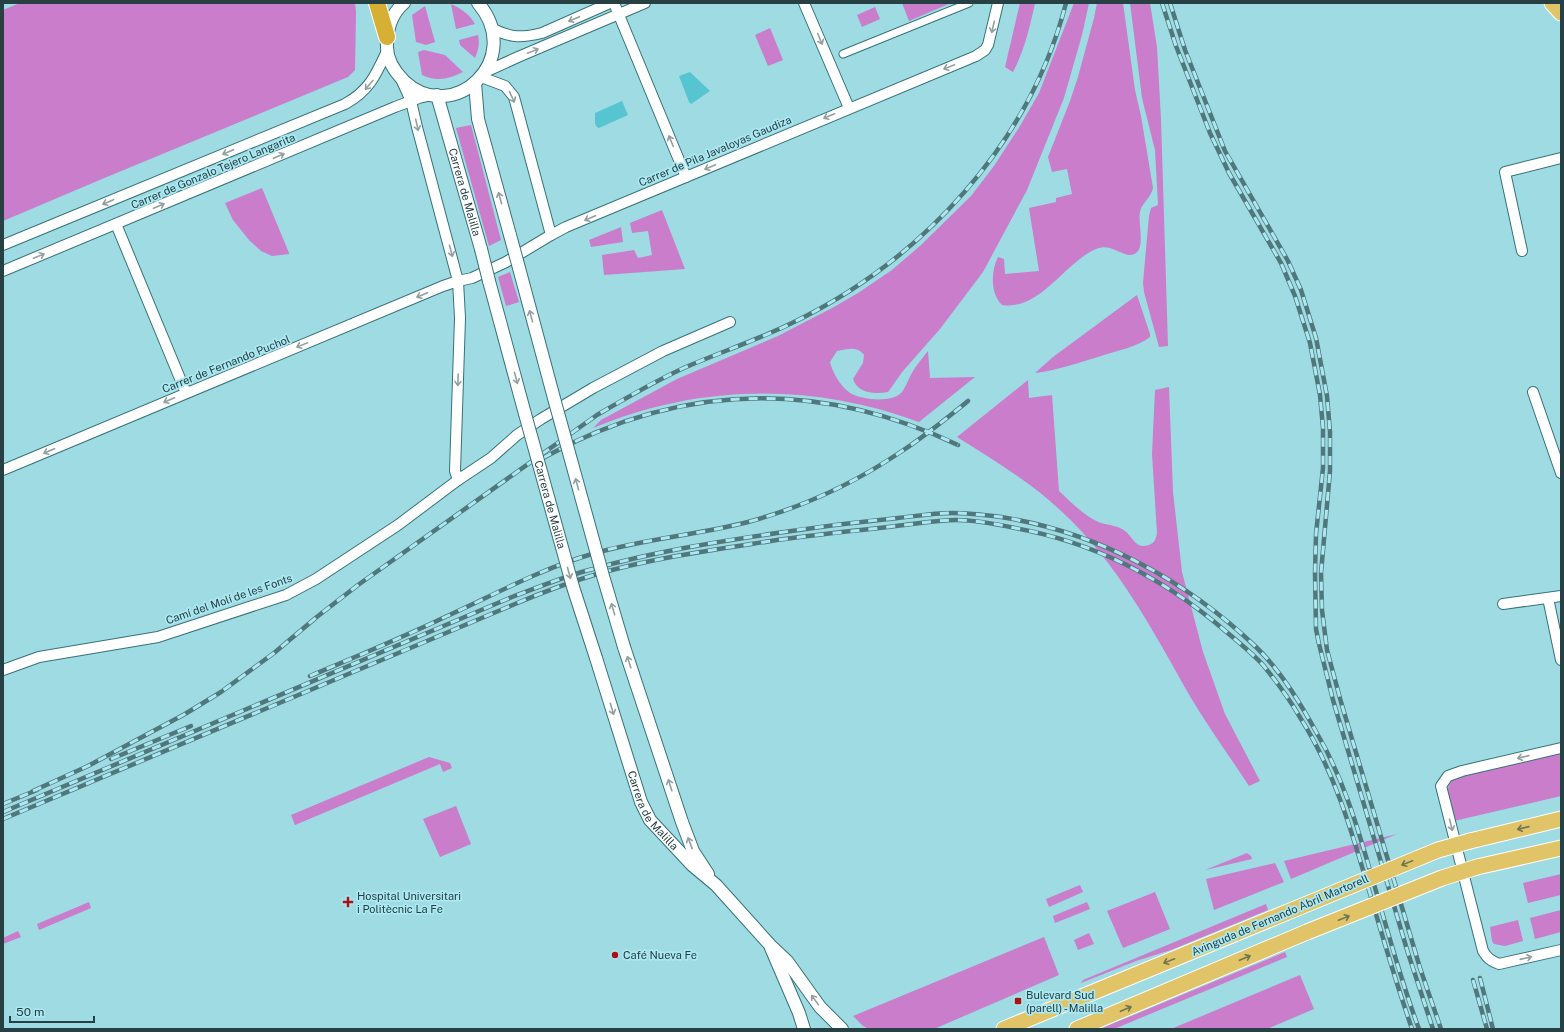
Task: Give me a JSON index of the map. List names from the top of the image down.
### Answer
{
  "streets": {
    "main road": ["Avinguda de Fernando Abril Martorell"],
    "street": [
      "Carrer de Pila Javaloyas Gaudiza",
      "Carrer de Gonzalo Tejero Langarita",
      "Carrera de Malilla",
      "Carrer de Fernando Puchol",
      "Camí del Molí de les Fonts"
    ]
  },
  "crossings": [
    ["Carrer de Pila Javaloyas Gaudiza", "Carrer de Fernando Puchol"],
    ["Carrer de Gonzalo Tejero Langarita", "Carrera de Malilla"]
  ],
  "one_way": ["Carrer de Pila Javaloyas Gaudiza", "Carrer de Fernando Puchol"],
  "places": {
    "health": ["Hospital Universitari i Politècnic La Fe"],
    "other": ["Café Nueva Fe"],
    "transit": ["Bulevard Sud (parell) - Malilla"]
  },
  "scale_bar": "50 m"
}
